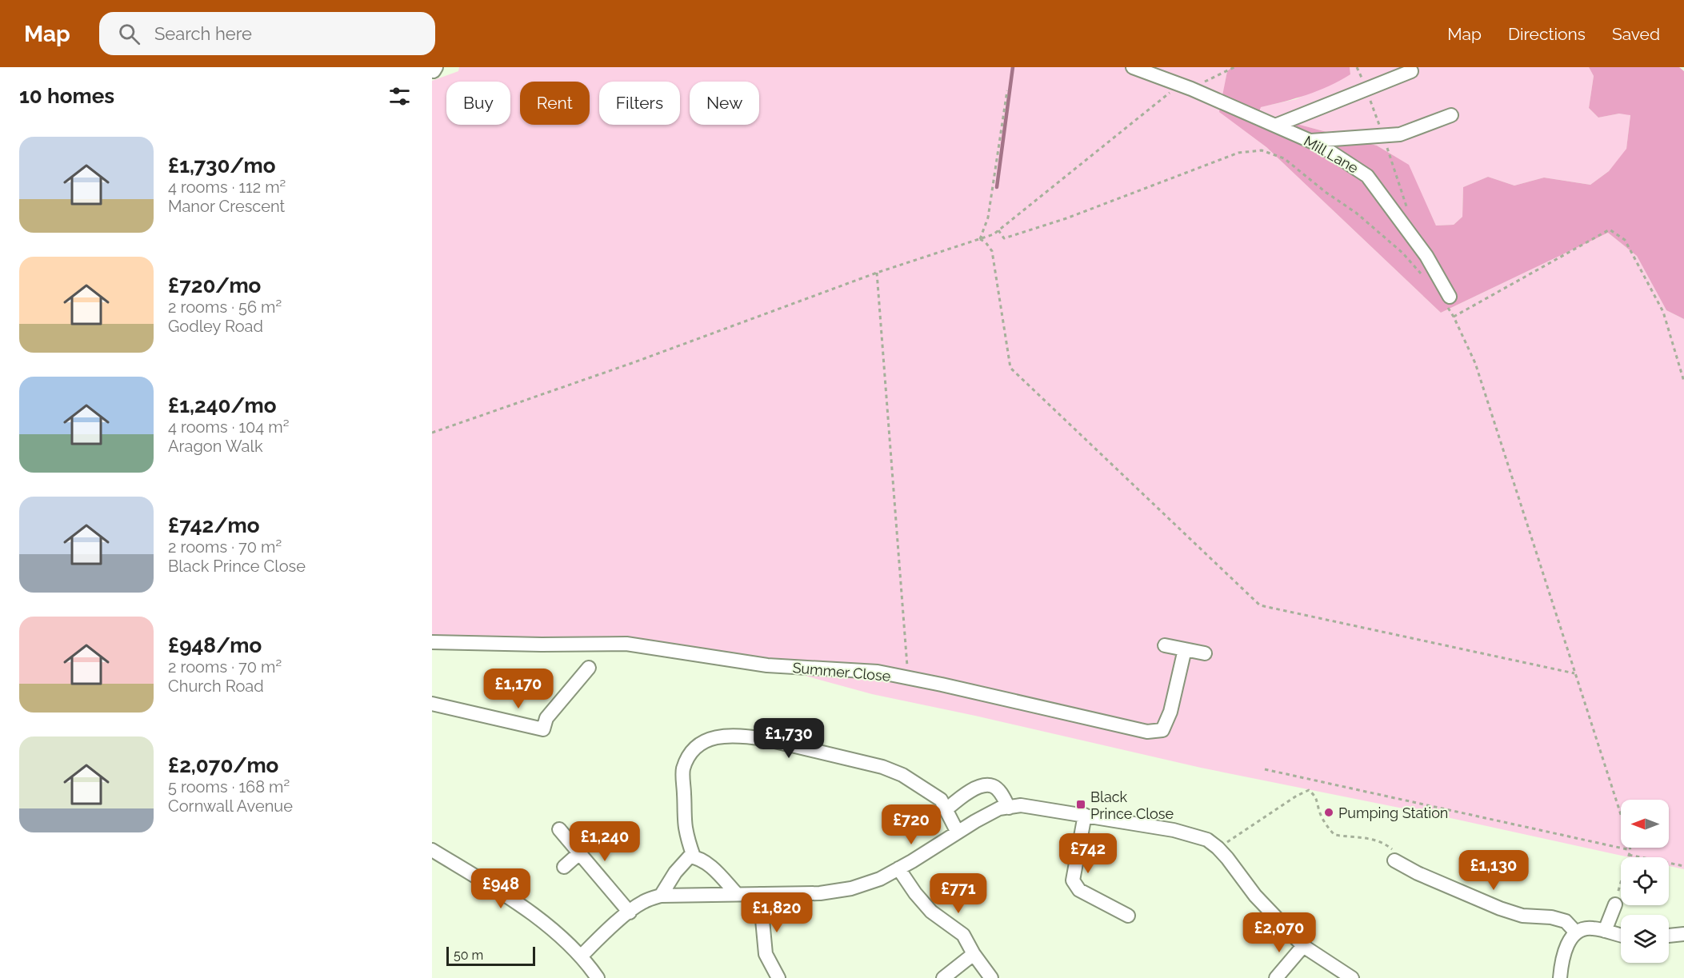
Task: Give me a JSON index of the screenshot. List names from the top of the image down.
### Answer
{
  "streets": {
    "street": ["Mill Lane", "Summer Close"]
  },
  "places": {
    "transit": ["Black Prince Close"],
    "other": ["Pumping Station"]
  },
  "scale_bar": "50 m",
  "north": "left",
  "page": {
    "header": "Map",
    "search": "Search here",
    "nav": ["Map", "Directions", "Saved"],
    "heading": "10 homes",
    "chip": [
      "Buy",
      "Rent",
      "Filters",
      "New"
    ],
    "list": [
      {
        "name": "£1,730/mo",
        "note": "4 rooms · 112 m² · Manor Crescent"
      },
      {
        "name": "£720/mo",
        "note": "2 rooms · 56 m² · Godley Road"
      },
      {
        "name": "£1,240/mo",
        "note": "4 rooms · 104 m² · Aragon Walk"
      },
      {
        "name": "£742/mo",
        "note": "2 rooms · 70 m² · Black Prince Close"
      },
      {
        "name": "£948/mo",
        "note": "2 rooms · 70 m² · Church Road"
      },
      {
        "name": "£2,070/mo",
        "note": "5 rooms · 168 m² · Cornwall Avenue"
      }
    ],
    "price": [
      "£1,170",
      "£1,730",
      "£720",
      "£1,240",
      "£742",
      "£1,130",
      "£948",
      "£771",
      "£1,820",
      "£2,070"
    ],
    "scale": "50 m"
  }
}
